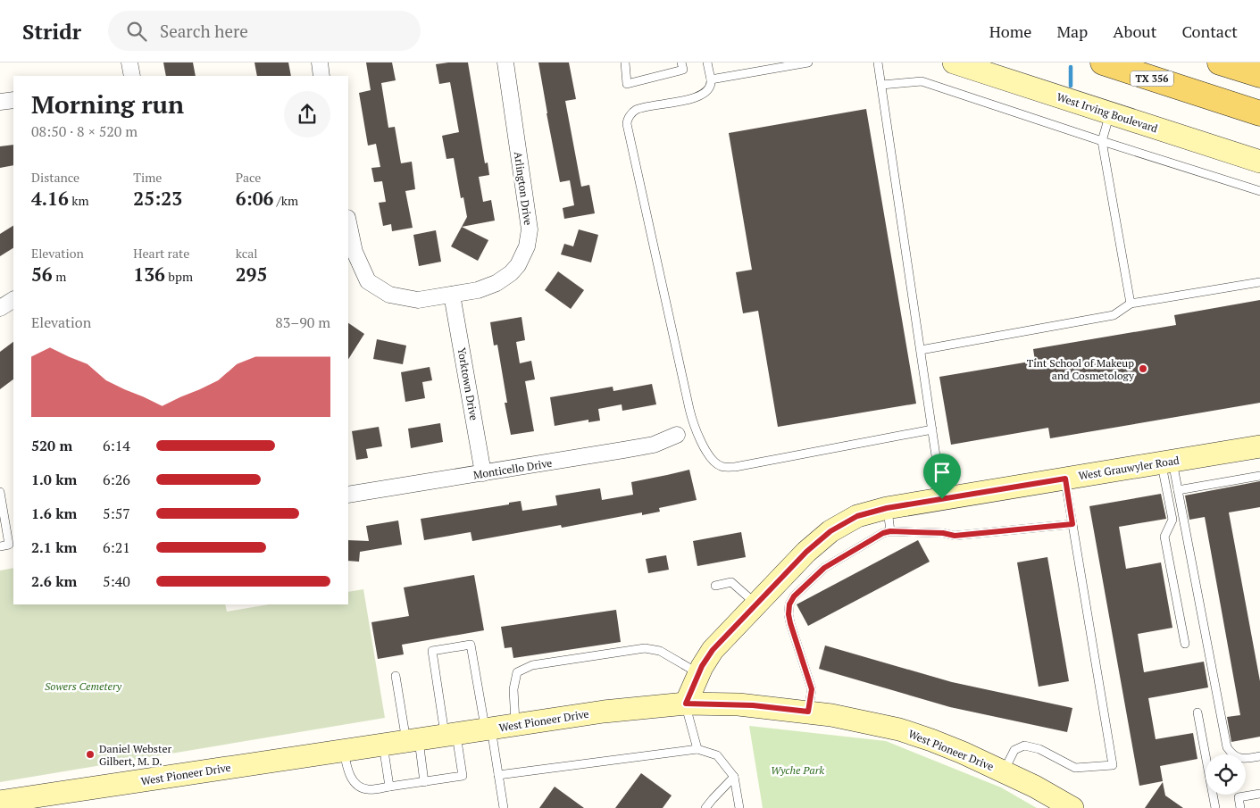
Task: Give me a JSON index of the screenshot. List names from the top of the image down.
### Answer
{
  "streets": {
    "main road": [
      "TX 356",
      "West Irving Boulevard",
      "West Grauwyler Road",
      "West Pioneer Drive"
    ],
    "street": ["Arlington Drive", "Yorktown Drive", "Monticello Drive"]
  },
  "crossings": [
    ["Arlington Drive", "Yorktown Drive"],
    ["Yorktown Drive", "Monticello Drive"],
    ["West Grauwyler Road", "West Pioneer Drive"]
  ],
  "parks": ["Sowers Cemetery", "Wyche Park"],
  "places": ["Tint School of Makeup and Cosmetology", "Daniel Webster Gilbert, M. D."],
  "page": {
    "header": "Stridr",
    "search": "Search here",
    "nav": [
      "Home",
      "Map",
      "About",
      "Contact"
    ],
    "heading": ["Morning run", "08:50 · 8 × 520 m"],
    "stats": [
      ["Distance", "4.16 km"],
      ["Time", "25:23"],
      ["Pace", "6:06 /km"],
      ["Elevation", "56 m"],
      ["Heart rate", "136 bpm"],
      ["kcal", "295"]
    ],
    "chart": ["Elevation", "83–90 m"],
    "list": [
      {
        "name": "520 m",
        "note": "6:14"
      },
      {
        "name": "1.0 km",
        "note": "6:26"
      },
      {
        "name": "1.6 km",
        "note": "5:57"
      },
      {
        "name": "2.1 km",
        "note": "6:21"
      },
      {
        "name": "2.6 km",
        "note": "5:40"
      }
    ]
  }
}
